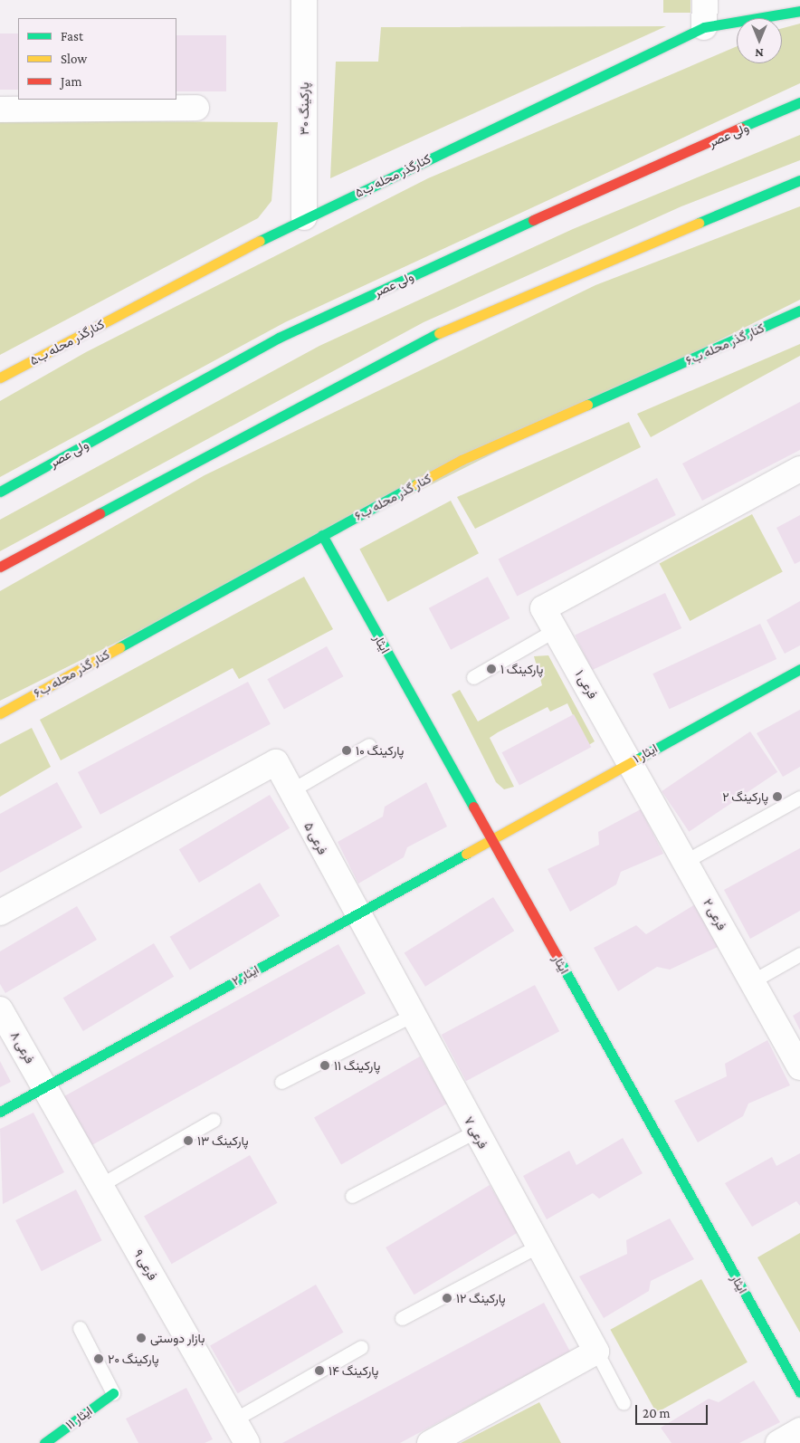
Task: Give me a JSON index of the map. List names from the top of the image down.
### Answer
{
  "streets": {
    "street": [
      "پارکینگ ۳۰",
      "ولی عصر",
      "کنارگذر محله ب۵",
      "کنار گذر محله ب۶",
      "ایثار",
      "فرعی ۱",
      "ایثار ۱",
      "فرعی ۵",
      "فرعی ۲",
      "ایثار ۲",
      "فرعی ۸",
      "فرعی ۷",
      "فرعی ۹",
      "ایثار ۱۱"
    ]
  },
  "crossings": [
    ["پارکینگ ۳۰", "کنارگذر محله ب۵"],
    ["کنار گذر محله ب۶", "ایثار"],
    ["ایثار", "ایثار ۱"],
    ["ایثار", "ایثار ۲"],
    ["فرعی ۱", "ایثار ۱"],
    ["فرعی ۱", "فرعی ۲"],
    ["ایثار ۱", "فرعی ۲"],
    ["ایثار ۱", "ایثار ۲"],
    ["فرعی ۵", "ایثار ۲"],
    ["فرعی ۵", "فرعی ۷"],
    ["ایثار ۲", "فرعی ۸"],
    ["ایثار ۲", "فرعی ۷"],
    ["ایثار ۲", "فرعی ۹"],
    ["فرعی ۸", "فرعی ۹"]
  ],
  "places": [
    "پارکینگ ۱",
    "پارکینگ ۱۰",
    "پارکینگ ۲",
    "پارکینگ ۱۱",
    "پارکینگ ۱۳",
    "پارکینگ ۱۲",
    "بازار دوستی",
    "پارکینگ ۲۰",
    "پارکینگ ۱۴"
  ],
  "legend": ["Fast", "Slow", "Jam"],
  "scale_bar": "20 m",
  "north": "bottom"
}
